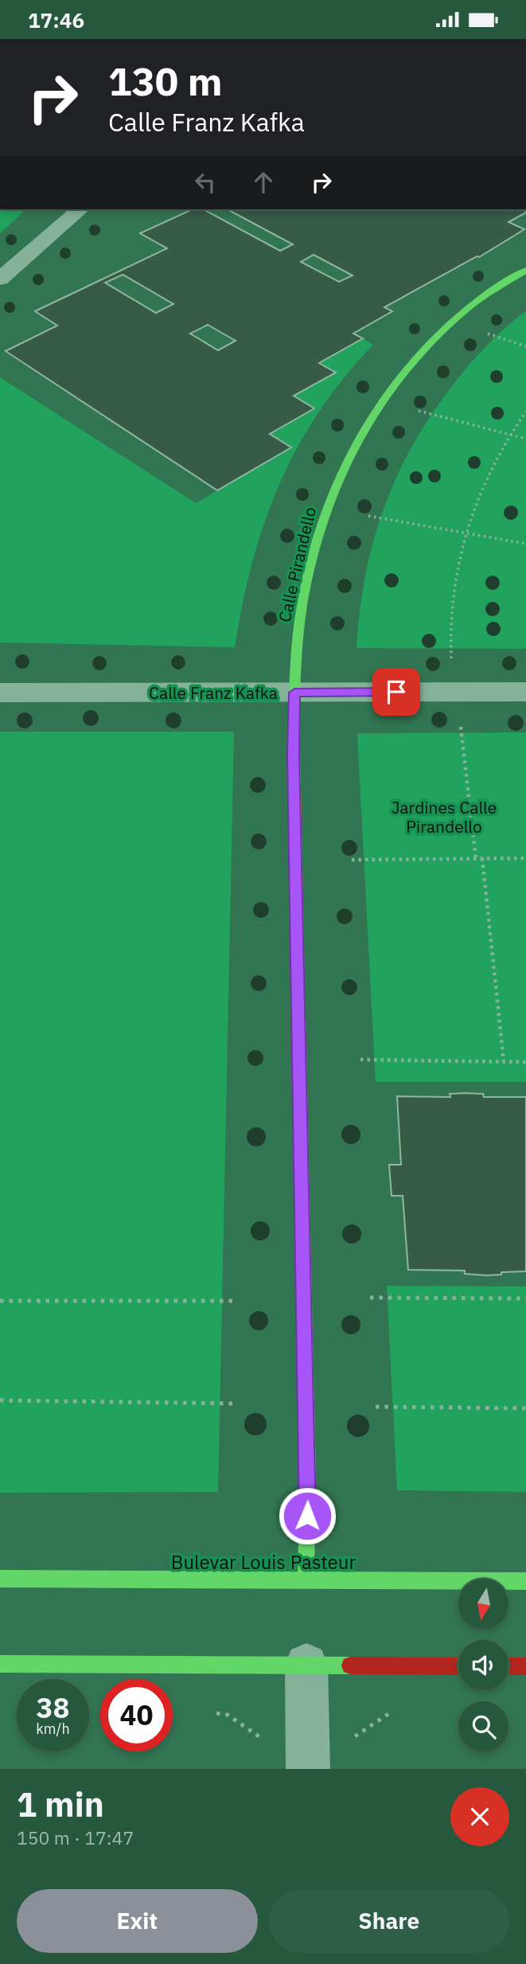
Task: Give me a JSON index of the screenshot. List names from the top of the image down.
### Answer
{
  "streets": {
    "street": ["Calle Pirandello", "Calle Franz Kafka", "Bulevar Louis Pasteur"]
  },
  "crossings": [
    ["Calle Pirandello", "Calle Franz Kafka"],
    ["Calle Pirandello", "Bulevar Louis Pasteur"]
  ],
  "parks": ["Jardines Calle Pirandello"],
  "north": "bottom",
  "page": {
    "status": "17:46",
    "turn": ["130 m", "Calle Franz Kafka"],
    "speed": "38 km/h",
    "limit": "40",
    "heading": ["1 min", "150 m · 17:47"],
    "buttons": ["Exit", "Share"]
  }
}
